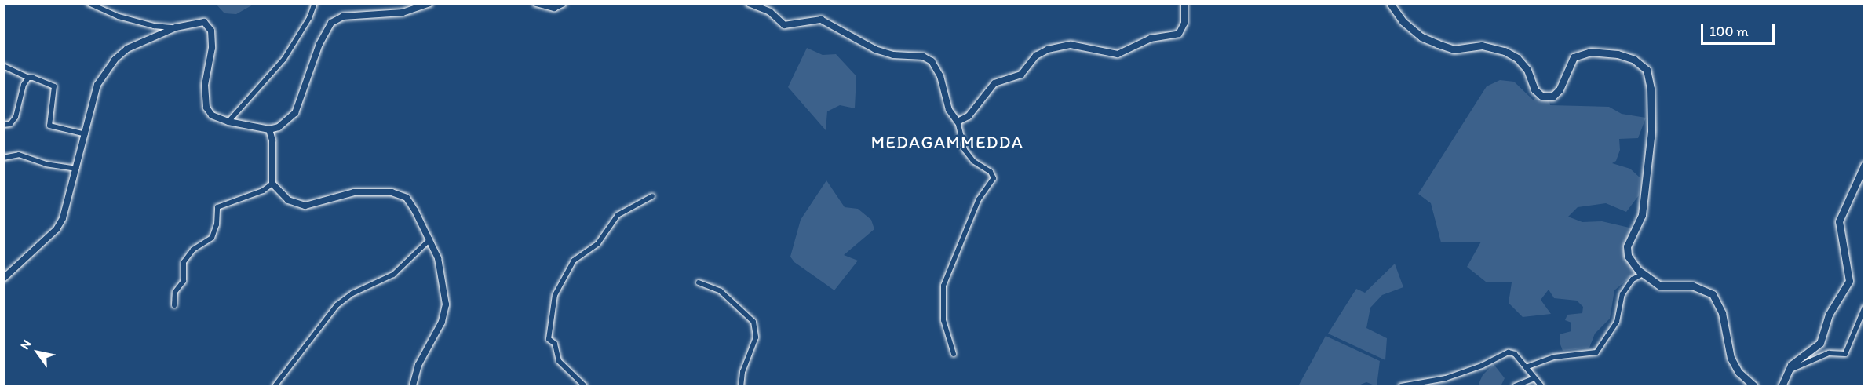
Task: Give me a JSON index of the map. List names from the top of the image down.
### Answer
{
  "districts": ["MEDAGAMMEDDA"],
  "scale_bar": "100 m",
  "north": "top left"
}
